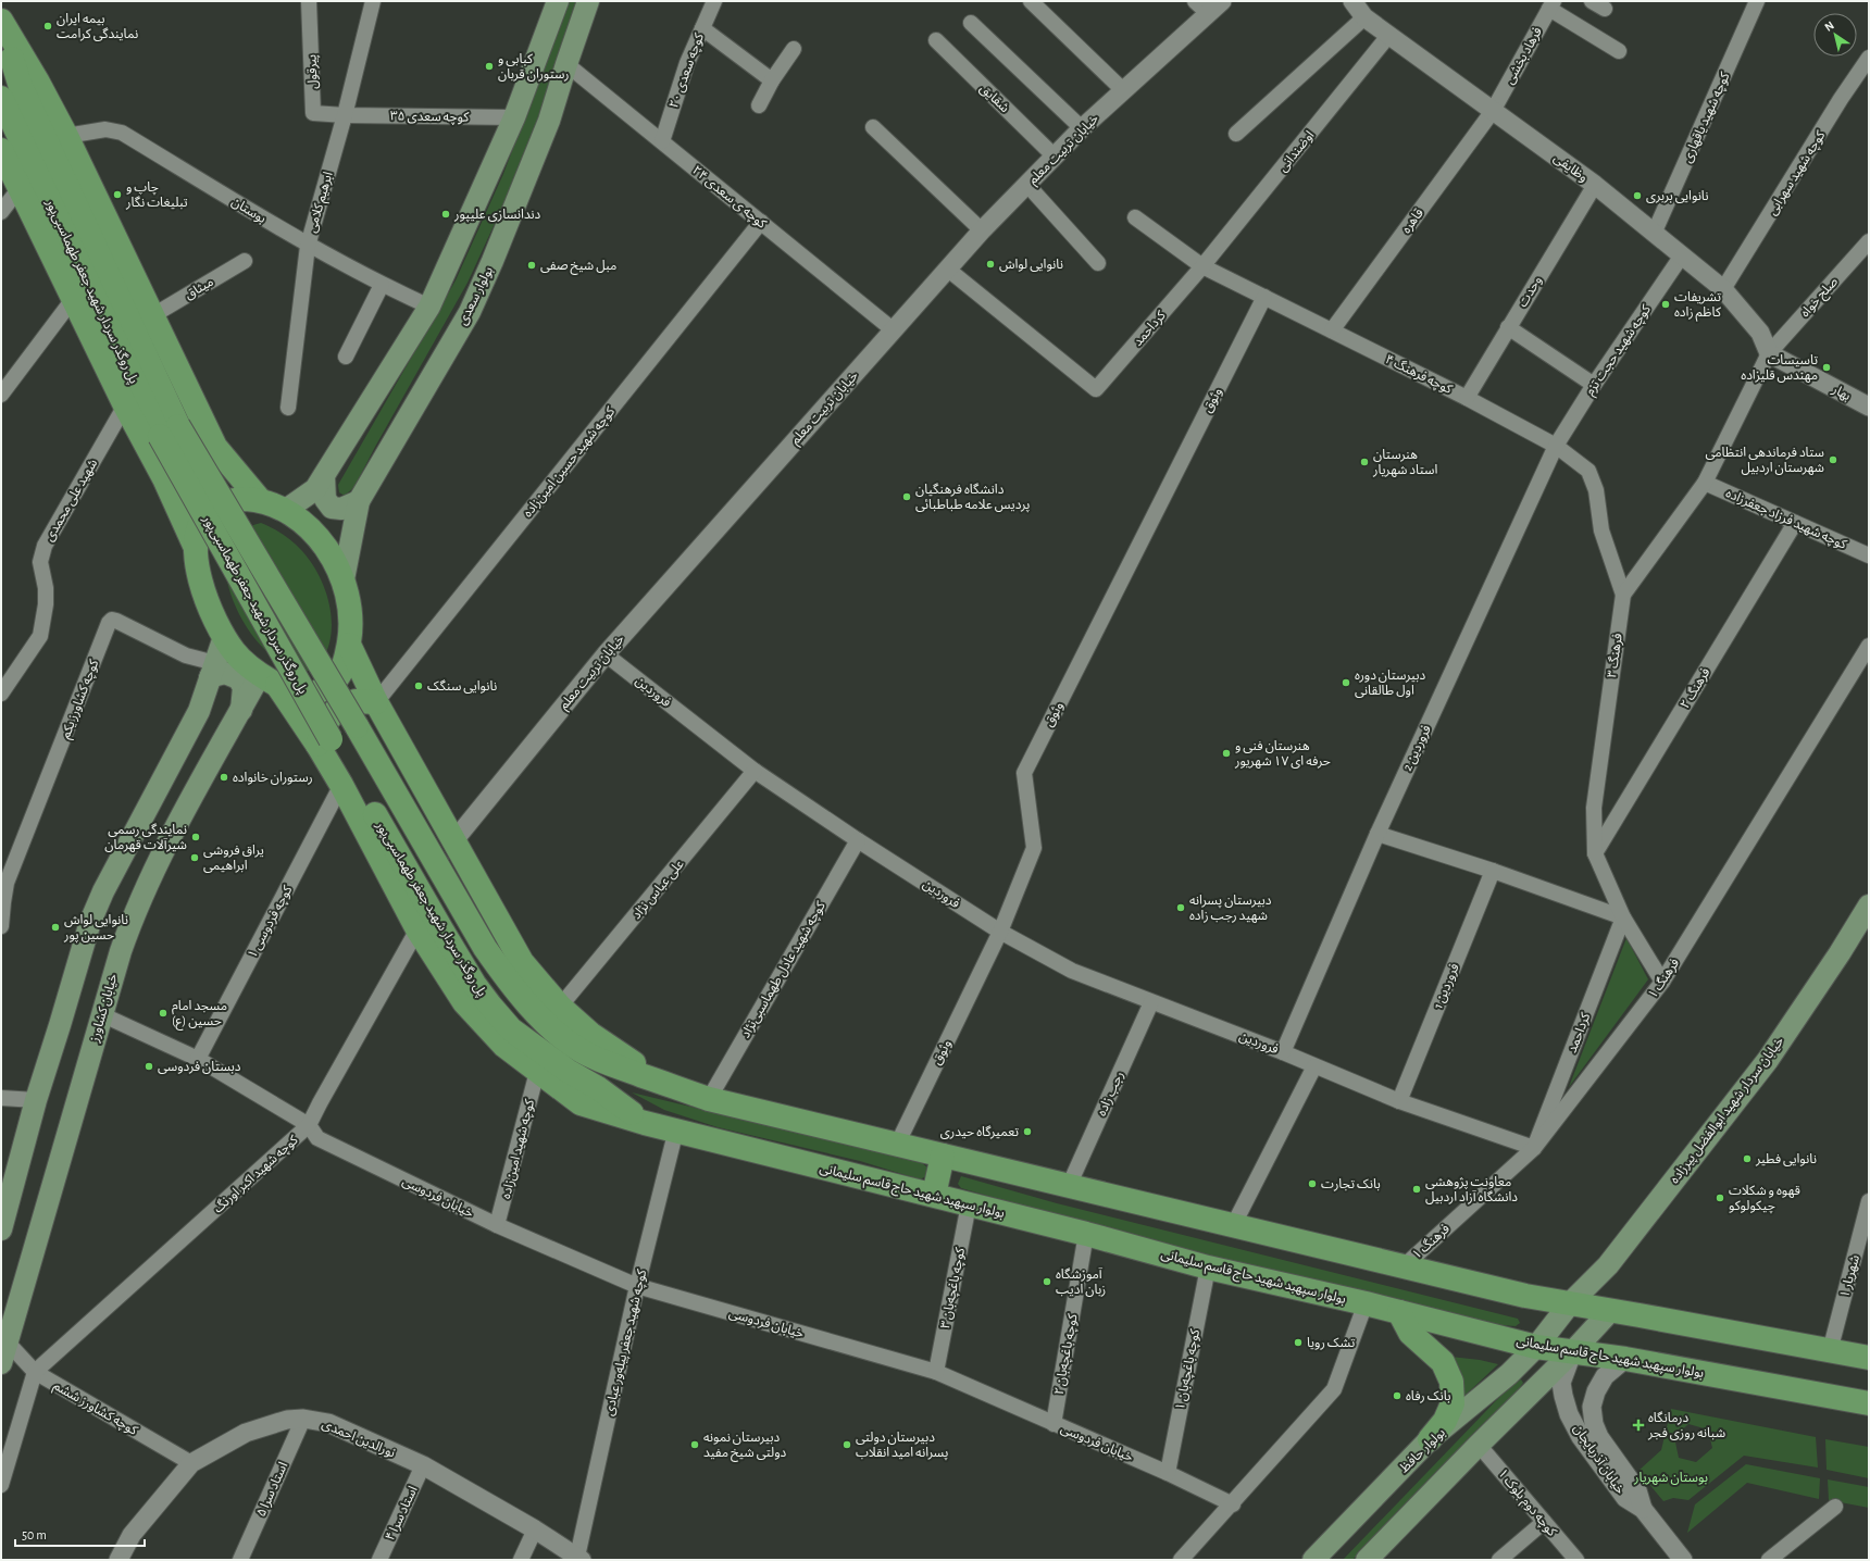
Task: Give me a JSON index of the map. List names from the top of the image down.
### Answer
{
  "streets": {
    "main road": [
      "پل روگذر سردار شهید جعفر طهماسبی‌پور",
      "بولوار سعدی",
      "خیابان کشاورز",
      "خیابان سردار شهید ابوالفضل پیرزاده",
      "بولوار سپهبد شهید حاج قاسم سلیمانی",
      "بولوار حافظ"
    ],
    "street": [
      "فرهاد بخشی",
      "کوچه سعدی ۲۰",
      "پیرقول",
      "شقایق",
      "کوچه سعدی ۳۵",
      "کوچه شهید یاقهاری",
      "خیابان تربیت معلم",
      "اوضندانی",
      "وظایفی",
      "کوچه شهید سهرابی",
      "کوچه ی سعدی ۲۴",
      "ابرهیم کلامی",
      "بوستان",
      "قاهره",
      "میثاق",
      "وحدت",
      "صلح خواه",
      "کرداحمد",
      "کوچه شهید حجت تزم",
      "کوچه فرهنگ ۴",
      "بهار",
      "وثوق",
      "کوچه شهید حسین امین‌زاده",
      "شهید علی محمدی",
      "کوچه شهید فرزاد جعفرزاده",
      "فرهنگ ۳",
      "فرهنگ ۲",
      "فروردین",
      "کوچه کشاورز یکم",
      "فروردین 2",
      "علی عباس نژاد",
      "کوچه فردوسی ۱",
      "کوچه شهید عادل طهماسبی‌نژاد",
      "فرهنگ ۱",
      "فروردین 1",
      "رجب زاده",
      "کوچه شهید امین‌زاده",
      "کوچه شهید اکبر اورنگ",
      "خیابان فردوسی",
      "شهریار ۱",
      "کوچه باغچه‌بان ۳",
      "کوچه شهید جعفر پیله‌ور عبادی",
      "کوچه باغچه‌بان ٢",
      "کوچه باغچه‌بان ١",
      "کوچه کشاورز ششم",
      "نورالدین احمدی",
      "خیابان آذربایجان",
      "استاد سرا ۵",
      "کوچه دوم بلوک ۱",
      "استاد سرا ۴"
    ]
  },
  "crossings": [
    ["فرهاد بخشی", "وظایفی"],
    ["فرهاد بخشی", "قاهره"],
    ["کوچه سعدی ۲۰", "کوچه ی سعدی ۲۴"],
    ["پیرقول", "کوچه سعدی ۳۵"],
    ["پیرقول", "ابرهیم کلامی"],
    ["شقایق", "خیابان تربیت معلم"],
    ["کوچه سعدی ۳۵", "ابرهیم کلامی"],
    ["کوچه شهید یاقهاری", "وظایفی"],
    ["خیابان تربیت معلم", "کوچه ی سعدی ۲۴"],
    ["خیابان تربیت معلم", "کرداحمد"],
    ["خیابان تربیت معلم", "فروردین"],
    ["اوضندانی", "وظایفی"],
    ["اوضندانی", "کرداحمد"],
    ["اوضندانی", "کوچه فرهنگ ۴"],
    ["وظایفی", "کوچه شهید سهرابی"],
    ["وظایفی", "قاهره"],
    ["وظایفی", "وحدت"],
    ["وظایفی", "صلح خواه"],
    ["وظایفی", "کوچه شهید حجت تزم"],
    ["وظایفی", "بهار"],
    ["وظایفی", "فرهنگ ۳"],
    ["کوچه ی سعدی ۲۴", "بولوار سعدی"],
    ["کوچه ی سعدی ۲۴", "کوچه شهید حسین امین‌زاده"],
    ["ابرهیم کلامی", "بوستان"],
    ["قاهره", "کوچه فرهنگ ۴"],
    ["پل روگذر سردار شهید جعفر طهماسبی‌پور", "بولوار سپهبد شهید حاج قاسم سلیمانی"],
    ["وحدت", "کوچه فرهنگ ۴"],
    ["صلح خواه", "بهار"],
    ["صلح خواه", "فرهنگ ۳"],
    ["کرداحمد", "کوچه فرهنگ ۴"],
    ["کرداحمد", "فرهنگ ۳"],
    ["کرداحمد", "فروردین"],
    ["کرداحمد", "فرهنگ ۱"],
    ["کوچه شهید حجت تزم", "کوچه فرهنگ ۴"],
    ["کوچه شهید حجت تزم", "فروردین 2"],
    ["کوچه فرهنگ ۴", "وثوق"],
    ["کوچه فرهنگ ۴", "فرهنگ ۳"],
    ["کوچه فرهنگ ۴", "فروردین 2"],
    ["بهار", "فرهنگ ۳"],
    ["وثوق", "فروردین"],
    ["کوچه شهید فرزاد جعفرزاده", "فرهنگ ۳"],
    ["کوچه شهید فرزاد جعفرزاده", "فرهنگ ۲"],
    ["فرهنگ ۳", "فرهنگ ۲"],
    ["فرهنگ ۳", "فرهنگ ۱"],
    ["فروردین", "فروردین 2"],
    ["فروردین", "علی عباس نژاد"],
    ["فروردین", "کوچه شهید عادل طهماسبی‌نژاد"],
    ["فروردین", "فرهنگ ۱"],
    ["فروردین", "فروردین 1"],
    ["فروردین", "رجب زاده"],
    ["کوچه فردوسی ۱", "بولوار سپهبد شهید حاج قاسم سلیمانی"],
    ["کوچه فردوسی ۱", "خیابان فردوسی"],
    ["خیابان کشاورز", "خیابان فردوسی"],
    ["خیابان کشاورز", "کوچه کشاورز ششم"],
    ["خیابان سردار شهید ابوالفضل پیرزاده", "بولوار سپهبد شهید حاج قاسم سلیمانی"],
    ["خیابان سردار شهید ابوالفضل پیرزاده", "بولوار حافظ"],
    ["کوچه شهید امین‌زاده", "بولوار سپهبد شهید حاج قاسم سلیمانی"],
    ["کوچه شهید امین‌زاده", "خیابان فردوسی"],
    ["کوچه شهید اکبر اورنگ", "بولوار سپهبد شهید حاج قاسم سلیمانی"],
    ["کوچه شهید اکبر اورنگ", "خیابان فردوسی"],
    ["کوچه شهید اکبر اورنگ", "کوچه کشاورز ششم"],
    ["بولوار سپهبد شهید حاج قاسم سلیمانی", "کوچه باغچه‌بان ۳"],
    ["بولوار سپهبد شهید حاج قاسم سلیمانی", "کوچه شهید جعفر پیله‌ور عبادی"],
    ["بولوار سپهبد شهید حاج قاسم سلیمانی", "کوچه باغچه‌بان ٢"],
    ["بولوار سپهبد شهید حاج قاسم سلیمانی", "کوچه باغچه‌بان ١"],
    ["بولوار سپهبد شهید حاج قاسم سلیمانی", "بولوار حافظ"],
    ["بولوار سپهبد شهید حاج قاسم سلیمانی", "خیابان آذربایجان"],
    ["خیابان فردوسی", "کوچه باغچه‌بان ۳"],
    ["خیابان فردوسی", "کوچه شهید جعفر پیله‌ور عبادی"],
    ["خیابان فردوسی", "کوچه باغچه‌بان ٢"],
    ["خیابان فردوسی", "کوچه باغچه‌بان ١"],
    ["کوچه شهید جعفر پیله‌ور عبادی", "نورالدین احمدی"],
    ["کوچه کشاورز ششم", "نورالدین احمدی"],
    ["نورالدین احمدی", "استاد سرا ۵"],
    ["نورالدین احمدی", "استاد سرا ۴"]
  ],
  "parks": ["بوستان شهریار"],
  "places": {
    "other": [
      "بیمه ایران نمایندگی کرامت",
      "کبابی و رستوران قربان",
      "چاپ و تبلیغات نگار",
      "نانوایی بربری",
      "دندانسازی علیپور",
      "نانوایی لواش",
      "مبل شیخ صفی",
      "تشریفات کاظم زاده",
      "تاسیسات مهندس قلیزاده",
      "ستاد فرماندهی انتظامی شهرستان اردبیل",
      "هنرستان استاد شهریار",
      "دانشگاه فرهنگیان پردیس علامه طباطبائی",
      "دبیرستان دوره اول طالقانی",
      "نانوایی سنگک",
      "هنرستان فنی و حرفه ای ۱۷ شهریور",
      "رستوران خانواده",
      "نمایندگی رسمی شیرآلات قهرمان",
      "یراق فروشی ابراهیمی",
      "دبیرستان پسرانه شهید رجب زاده",
      "نانوایی لواش حسین پور",
      "مسجد امام حسین (ع)",
      "دبستان فردوسی",
      "تعمیرگاه حیدری",
      "نانوایی فطیر",
      "بانک تجارت",
      "معاونت پژوهشی دانشگاه آزاد اردبیل",
      "قهوه و شکلات چیکولوکو",
      "آموزشگاه زبان ادیب",
      "تشک رویا",
      "بانک رفاه",
      "دبیرستان نمونه دولتی شیخ مفید",
      "دبیرستان دولتی پسرانه امید انقلاب"
    ],
    "health": ["درمانگاه شبانه روزی فجر"]
  },
  "scale_bar": "50 m",
  "north": "top left"
}
